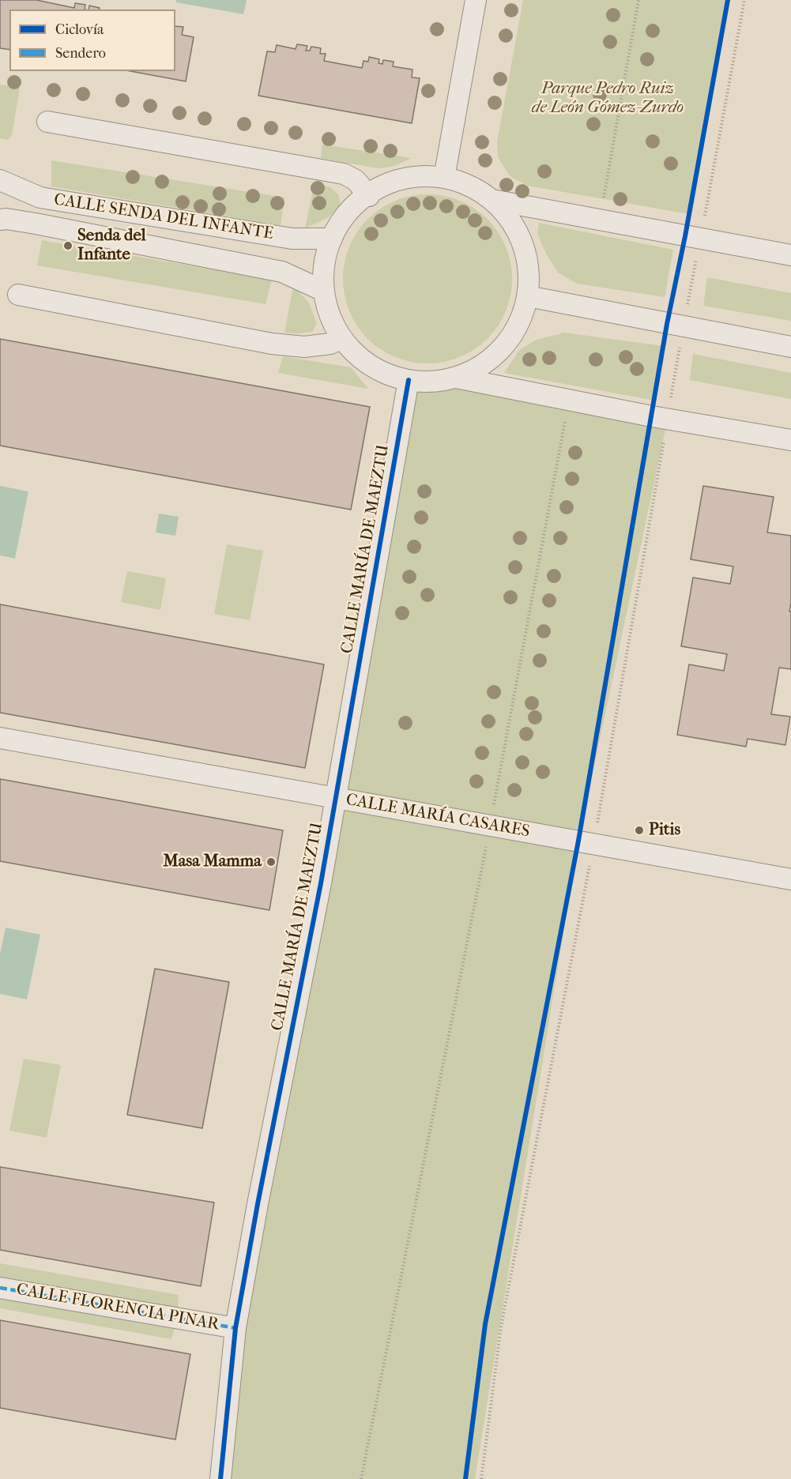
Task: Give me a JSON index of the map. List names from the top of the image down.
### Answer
{
  "streets": {
    "street": [
      "CALLE SENDA DEL INFANTE",
      "CALLE MARÍA DE MAEZTU",
      "CALLE MARÍA CASARES",
      "CALLE FLORENCIA PINAR"
    ]
  },
  "crossings": [
    ["CALLE MARÍA DE MAEZTU", "CALLE MARÍA CASARES"],
    ["CALLE MARÍA DE MAEZTU", "CALLE FLORENCIA PINAR"]
  ],
  "parks": ["Parque Pedro Ruiz de León Gómez-Zurdo"],
  "places": ["Senda del Infante", "Pitis", "Masa Mamma"],
  "legend": ["Ciclovía", "Sendero"]
}
